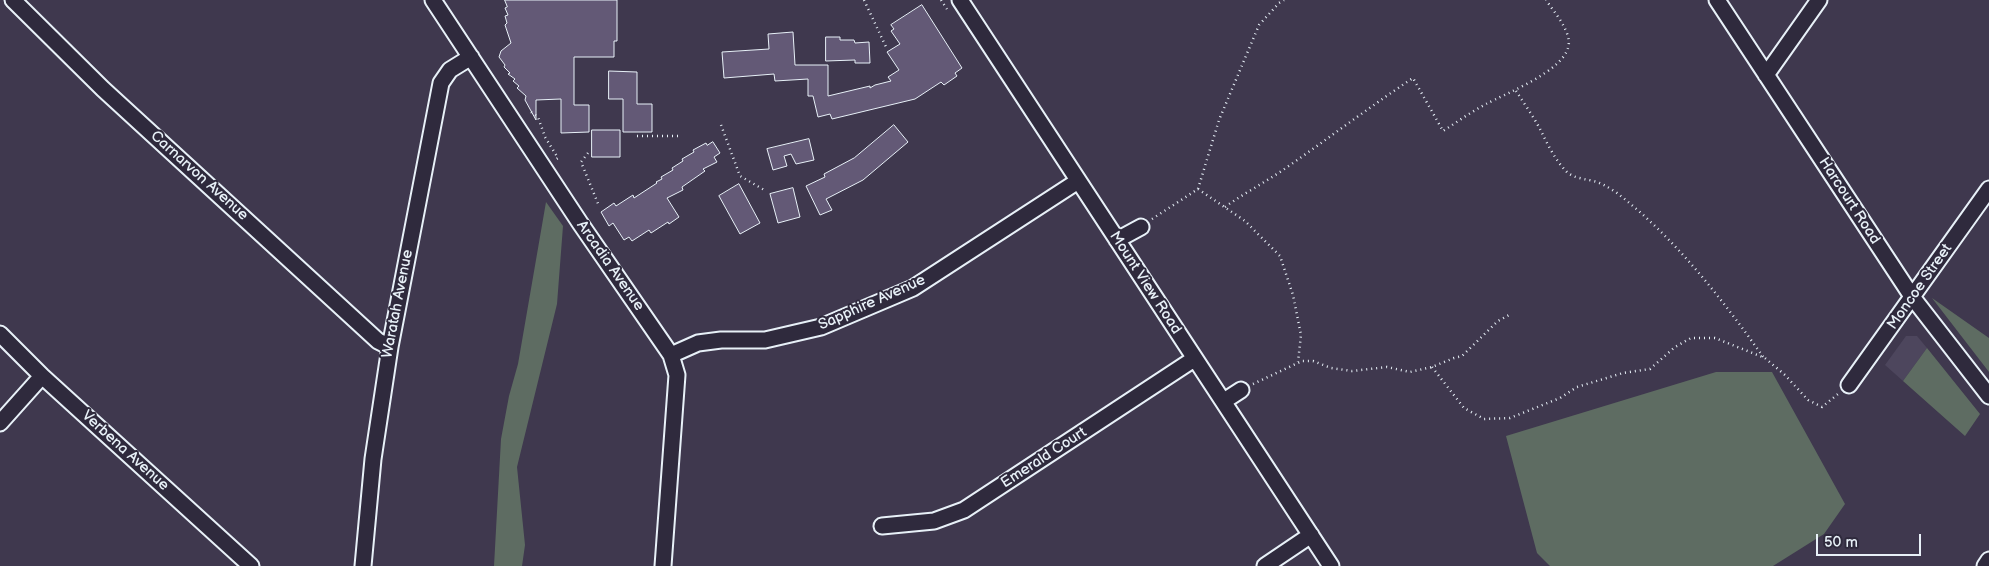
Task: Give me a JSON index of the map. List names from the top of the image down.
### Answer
{
  "streets": {
    "street": [
      "Carnarvon Avenue",
      "Harcourt Road",
      "Arcadia Avenue",
      "Mount View Road",
      "Moncoe Street",
      "Sapphire Avenue",
      "Waratah Avenue",
      "Verbena Avenue",
      "Emerald Court"
    ]
  },
  "crossings": [
    ["Carnarvon Avenue", "Waratah Avenue"],
    ["Harcourt Road", "Moncoe Street"],
    ["Arcadia Avenue", "Sapphire Avenue"],
    ["Arcadia Avenue", "Waratah Avenue"],
    ["Mount View Road", "Sapphire Avenue"],
    ["Mount View Road", "Emerald Court"]
  ],
  "scale_bar": "50 m"
}
